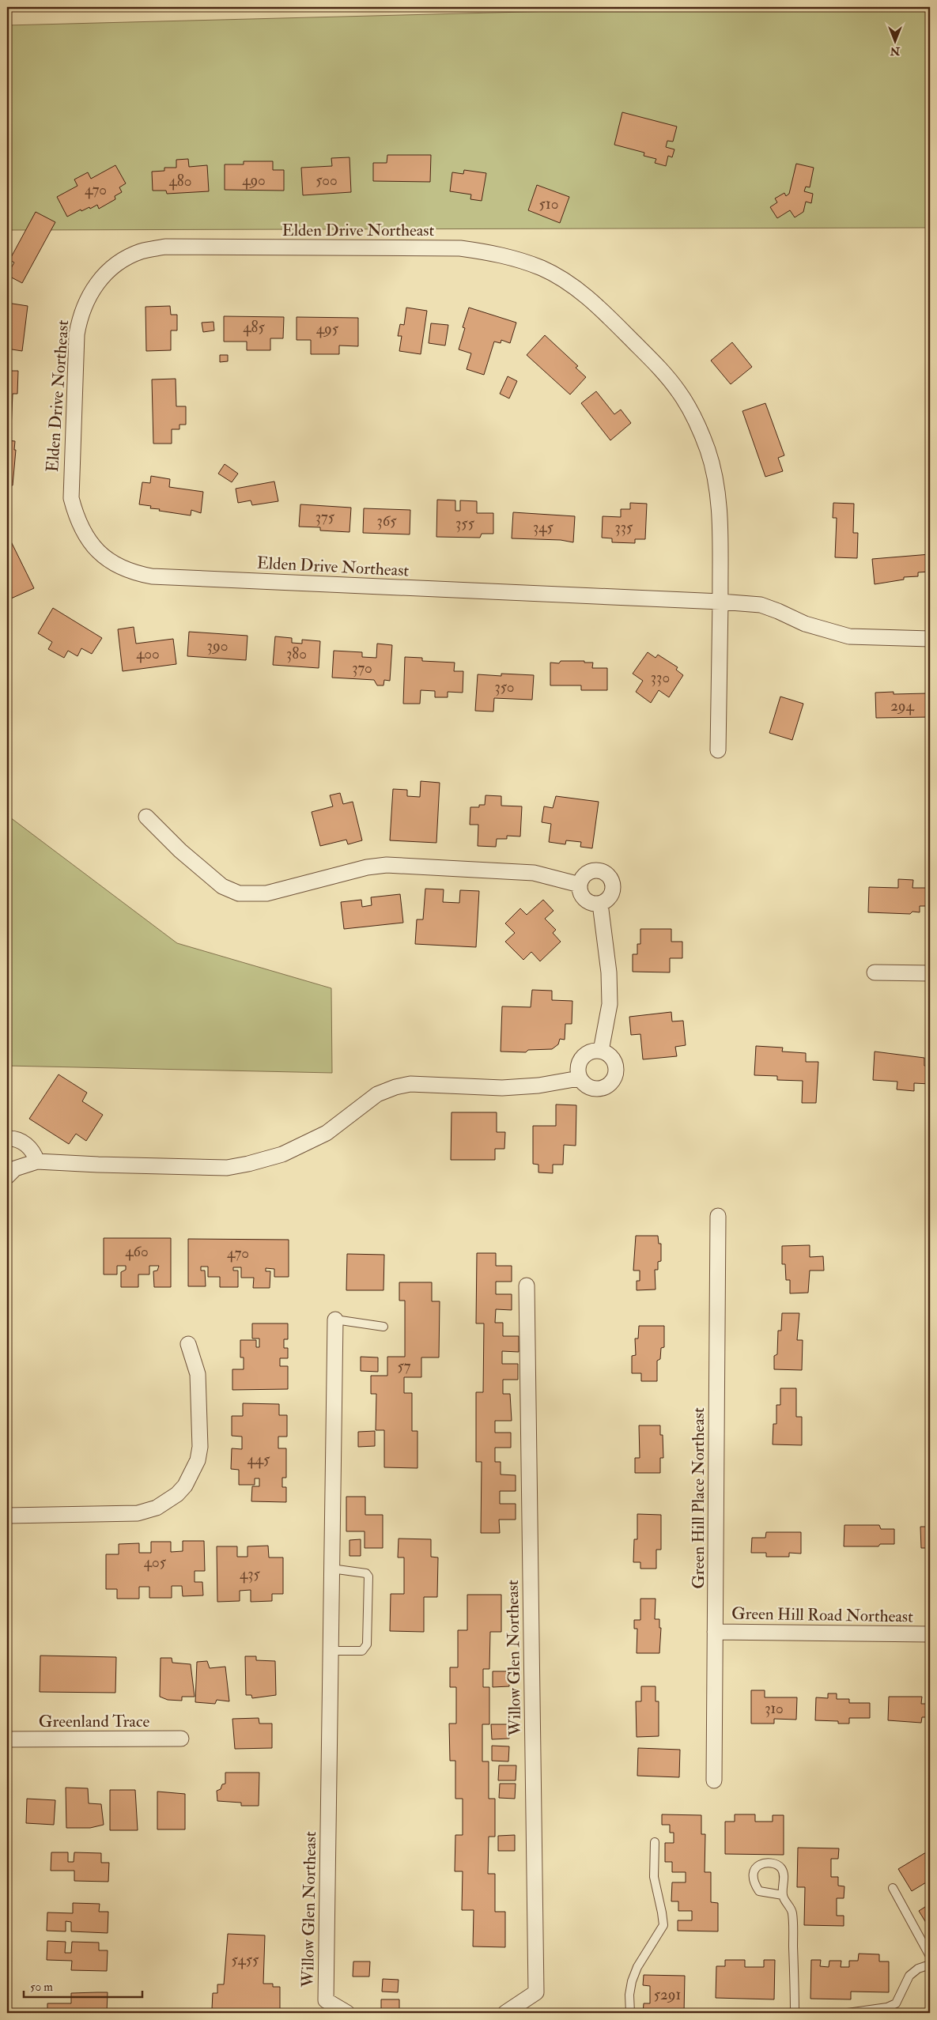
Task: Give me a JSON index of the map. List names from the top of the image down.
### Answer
{
  "streets": {
    "street": [
      "Elden Drive Northeast",
      "Green Hill Place Northeast",
      "Green Hill Road Northeast",
      "Willow Glen Northeast",
      "Greenland Trace"
    ]
  },
  "crossings": [
    ["Green Hill Place Northeast", "Green Hill Road Northeast"]
  ],
  "house_numbers": [
    "490",
    "500",
    "480",
    "470",
    "510",
    "485",
    "495",
    "375",
    "365",
    "355",
    "345",
    "335",
    "390",
    "400",
    "380",
    "370",
    "330",
    "350",
    "294",
    "460",
    "470",
    "57",
    "445",
    "405",
    "435",
    "310",
    "5455",
    "5291"
  ],
  "scale_bar": "50 m",
  "north": "bottom"
}
